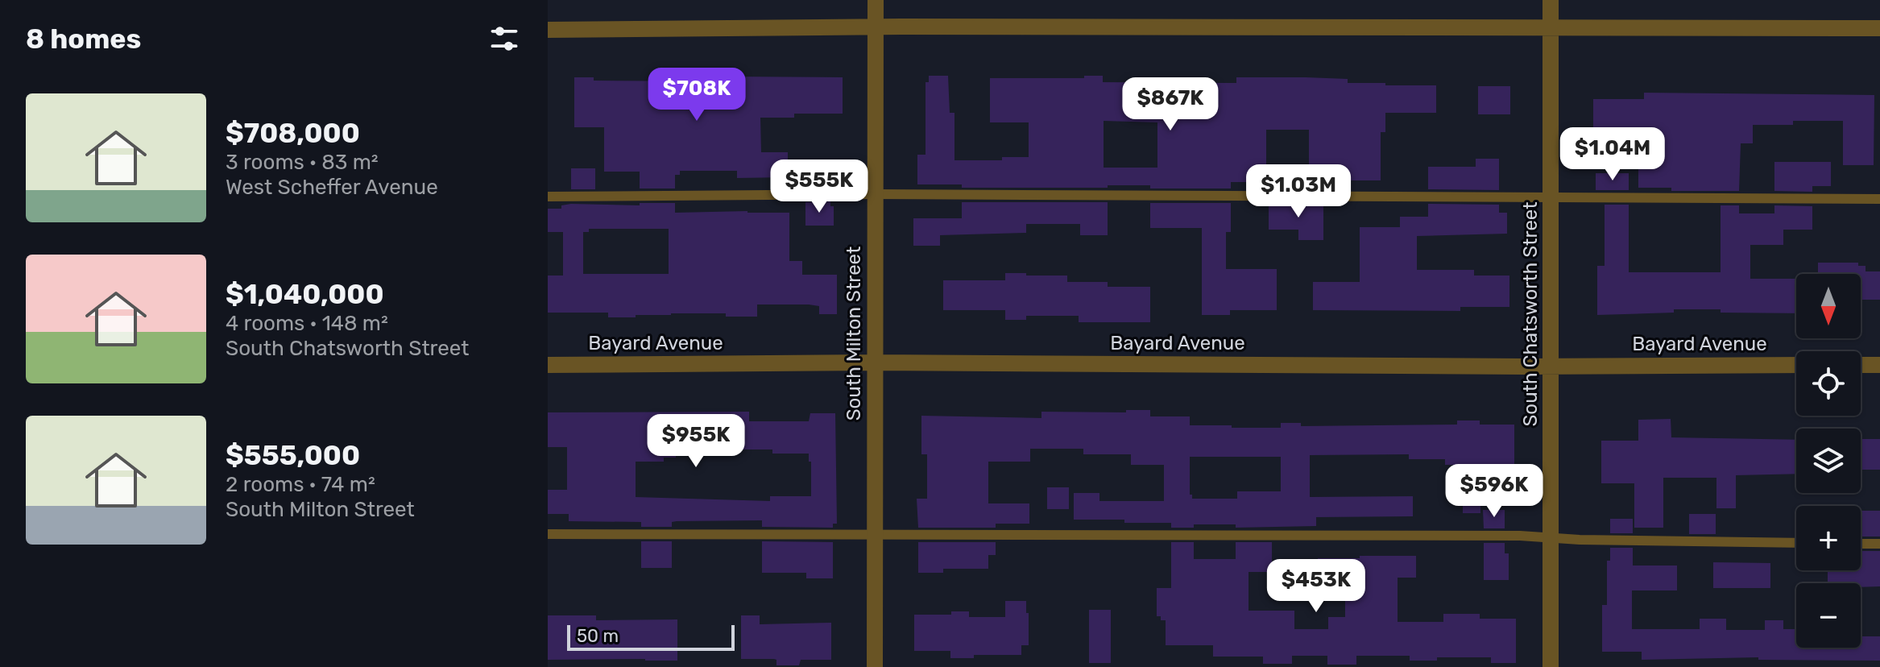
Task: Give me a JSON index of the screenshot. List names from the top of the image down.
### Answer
{
  "streets": {
    "street": ["South Chatsworth Street", "South Milton Street", "Bayard Avenue"]
  },
  "crossings": [
    ["South Chatsworth Street", "Bayard Avenue"],
    ["South Milton Street", "Bayard Avenue"]
  ],
  "scale_bar": "50 m",
  "north": "bottom",
  "page": {
    "heading": "8 homes",
    "price": [
      "$708K",
      "$867K",
      "$1.04M",
      "$555K",
      "$1.03M",
      "$955K",
      "$596K",
      "$453K"
    ],
    "list": [
      {
        "name": "$708,000",
        "note": "3 rooms · 83 m² · West Scheffer Avenue"
      },
      {
        "name": "$1,040,000",
        "note": "4 rooms · 148 m² · South Chatsworth Street"
      },
      {
        "name": "$555,000",
        "note": "2 rooms · 74 m² · South Milton Street"
      }
    ],
    "map_buttons": ["+", "−"],
    "scale": "50 m"
  }
}
